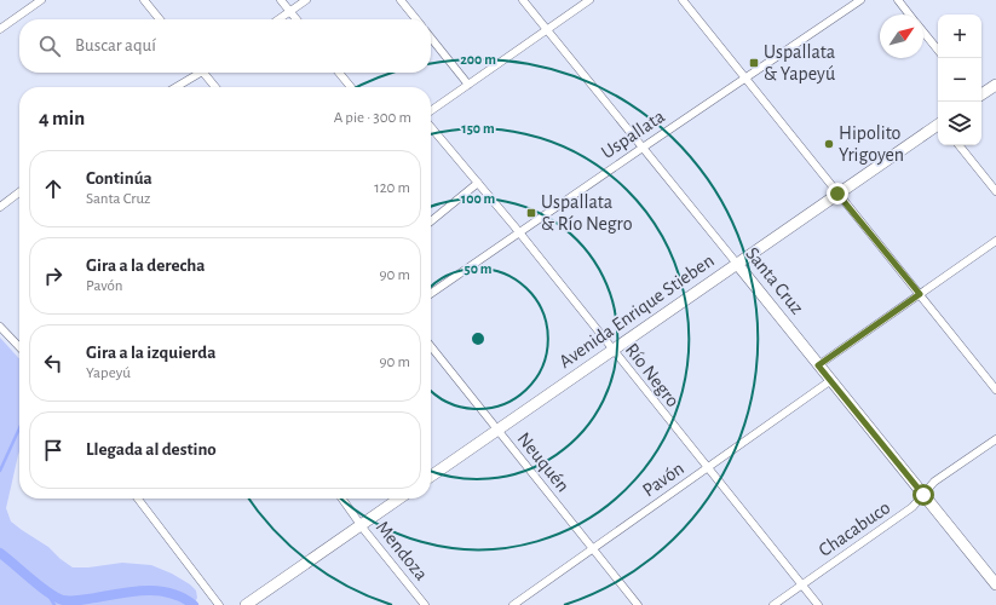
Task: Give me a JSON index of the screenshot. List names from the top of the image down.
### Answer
{
  "streets": {
    "main road": ["Santa Cruz", "Avenida Enrique Stieben"],
    "street": [
      "Uspallata",
      "Río Negro",
      "Neuquén",
      "Pavón",
      "Chacabuco",
      "Mendoza"
    ]
  },
  "crossings": [
    ["Uspallata", "Santa Cruz"],
    ["Uspallata", "Río Negro"],
    ["Santa Cruz", "Avenida Enrique Stieben"],
    ["Santa Cruz", "Pavón"],
    ["Santa Cruz", "Chacabuco"],
    ["Avenida Enrique Stieben", "Río Negro"],
    ["Avenida Enrique Stieben", "Neuquén"],
    ["Río Negro", "Pavón"],
    ["Río Negro", "Chacabuco"],
    ["Neuquén", "Pavón"]
  ],
  "places": {
    "transit": ["Uspallata & Yapeyú", "Uspallata & Río Negro"],
    "other": ["Hipolito Yrigoyen"]
  },
  "north": "top right",
  "page": {
    "map_buttons": ["+", "−"],
    "search": "Buscar aquí",
    "heading": ["4 min", "A pie · 300 m"],
    "list": [
      ["Continúa", "Santa Cruz", "120 m"],
      ["Gira a la derecha", "Pavón", "90 m"],
      ["Gira a la izquierda", "Yapeyú", "90 m"],
      "Llegada al destino"
    ]
  },
  "rings": [
    "200 m",
    "150 m",
    "100 m",
    "50 m"
  ]
}
